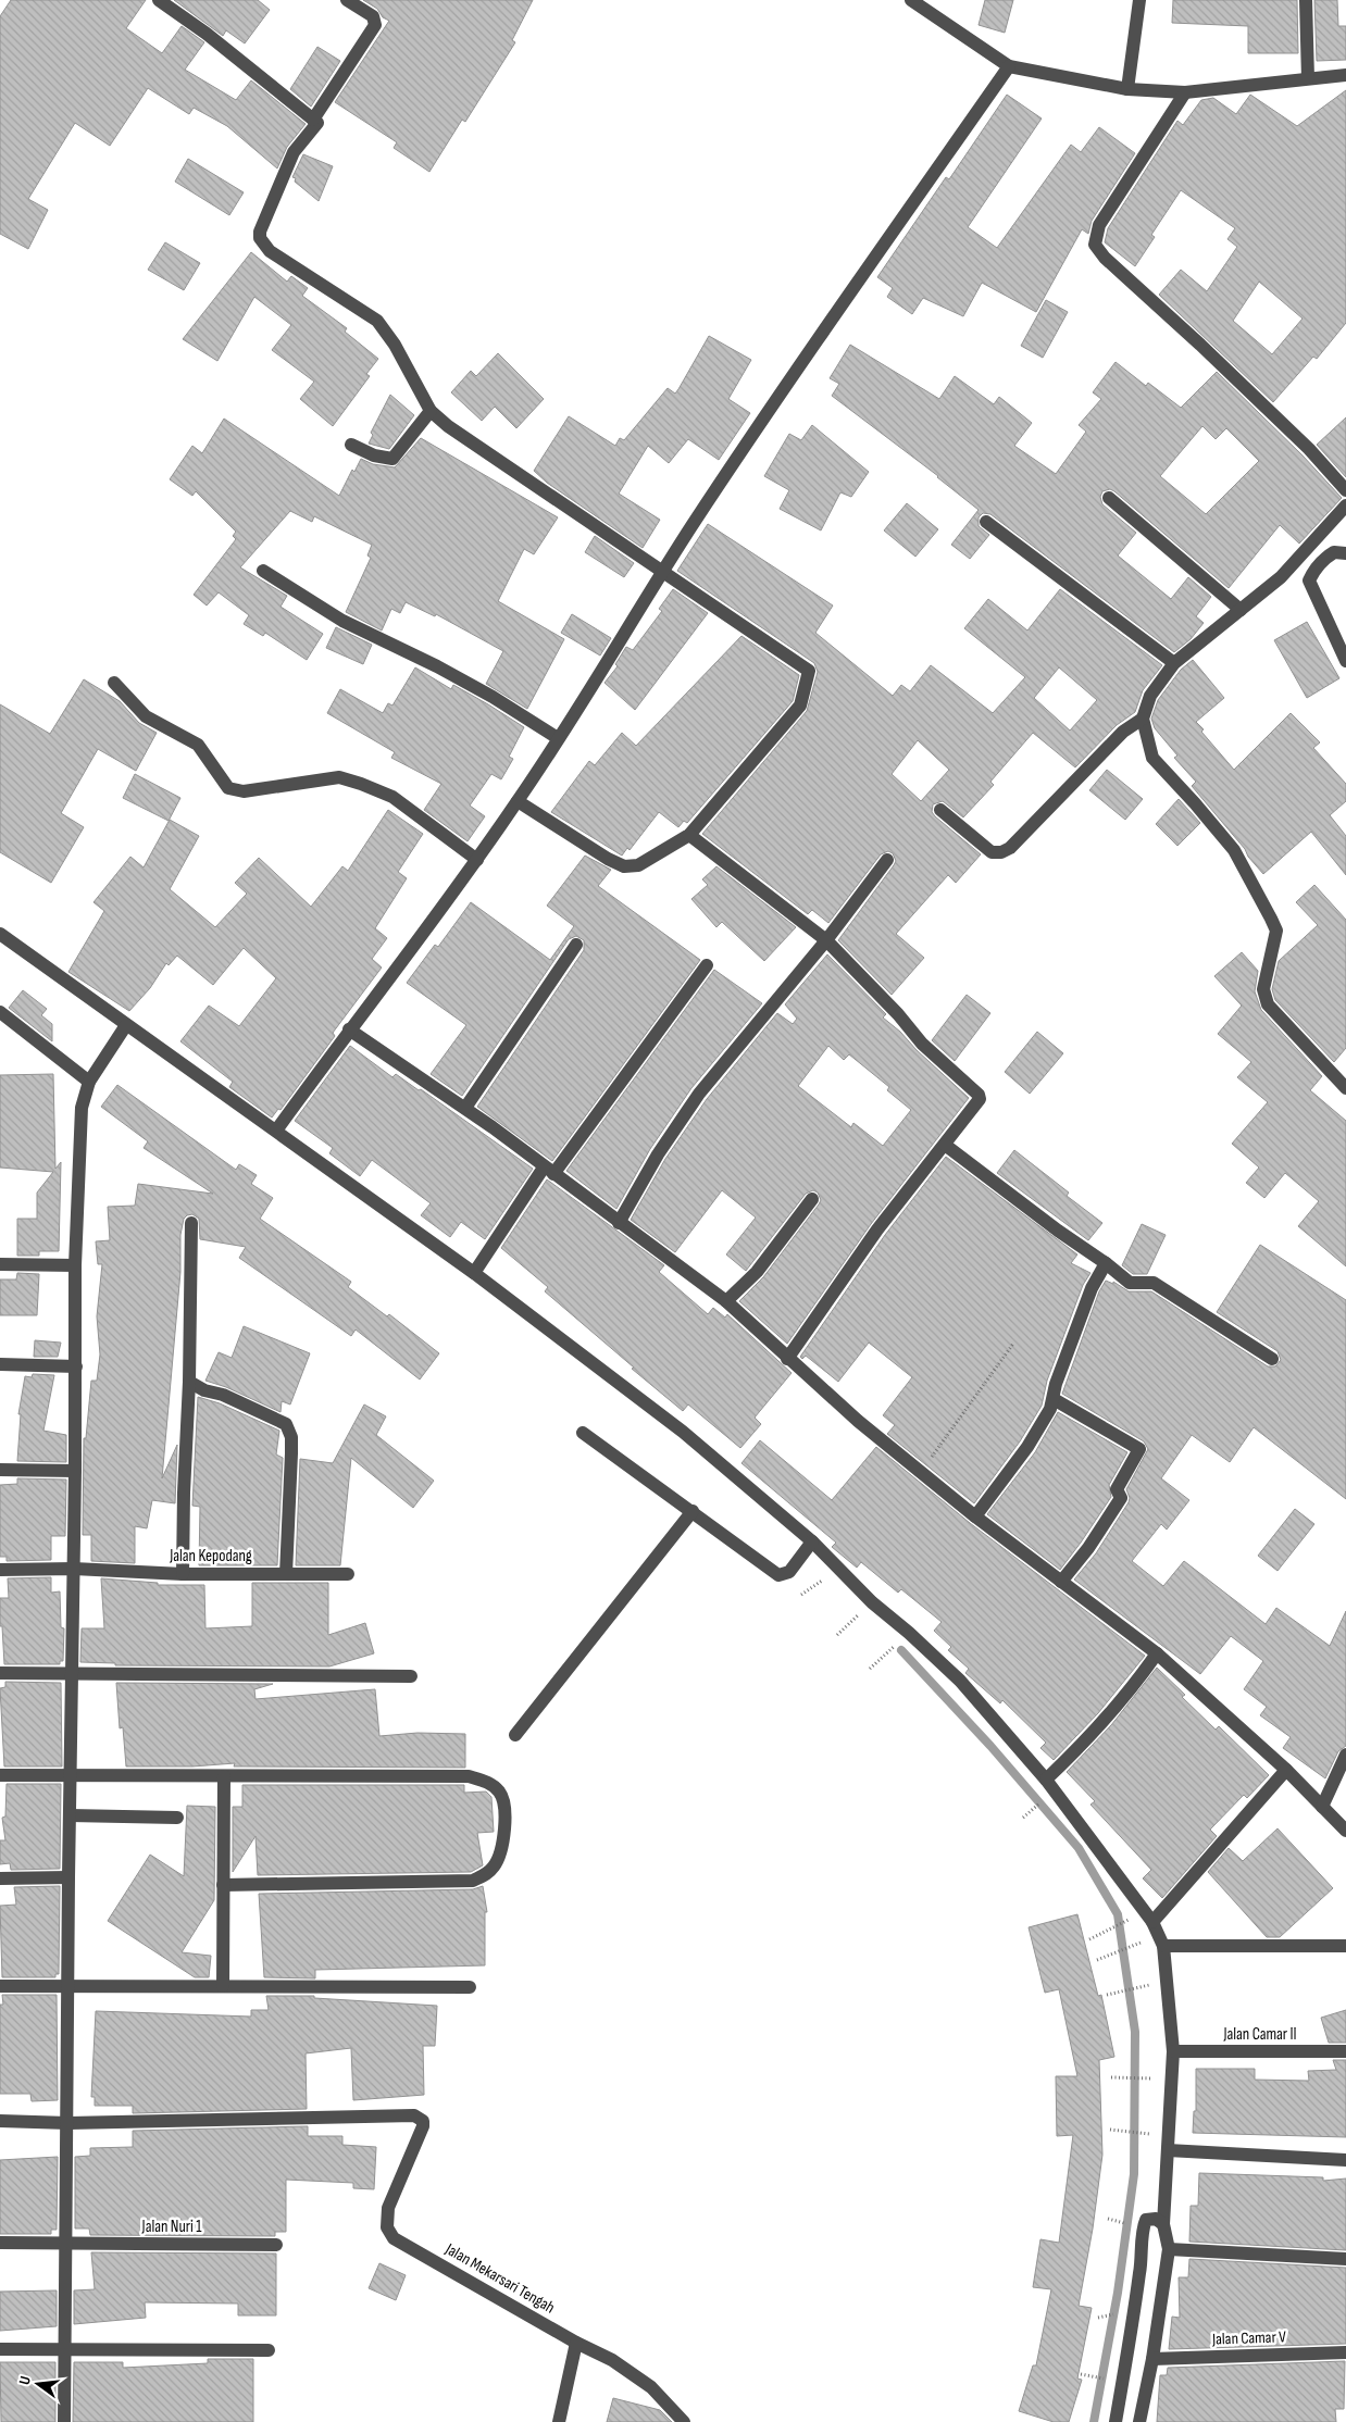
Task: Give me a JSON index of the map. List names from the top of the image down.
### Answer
{
  "streets": {
    "street": [
      "Jalan Kepodang",
      "Jalan Camar II",
      "Jalan Nuri 1",
      "Jalan Mekarsari Tengah",
      "Jalan Camar V"
    ]
  },
  "north": "left"
}
